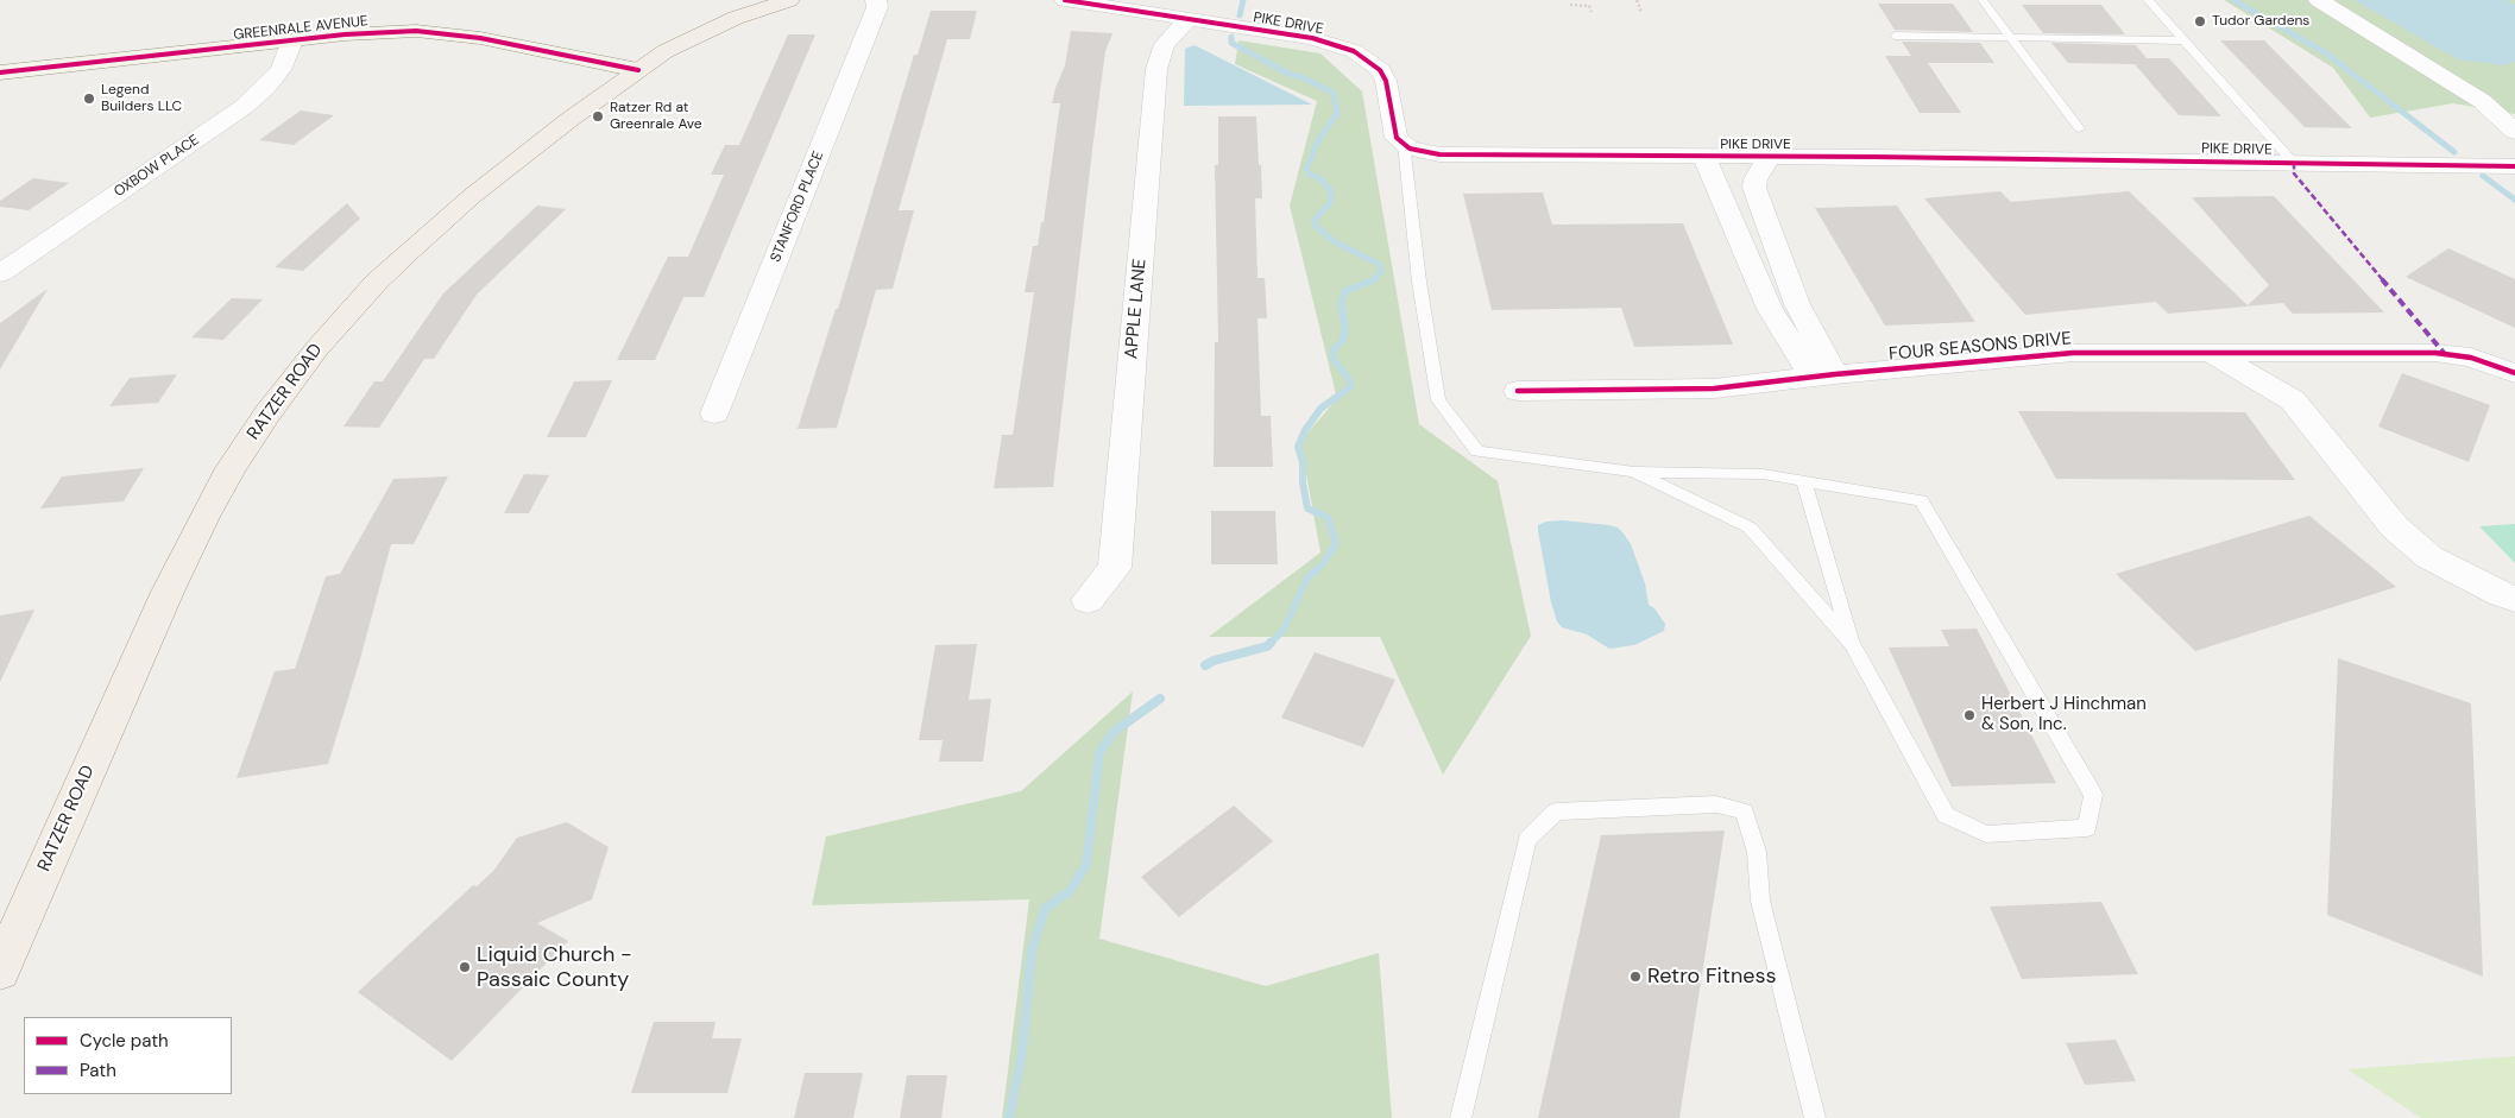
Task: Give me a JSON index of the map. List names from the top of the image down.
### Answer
{
  "streets": {
    "main road": ["RATZER ROAD"],
    "street": [
      "PIKE DRIVE",
      "GREENRALE AVENUE",
      "OXBOW PLACE",
      "STANFORD PLACE",
      "APPLE LANE",
      "FOUR SEASONS DRIVE"
    ]
  },
  "crossings": [
    ["PIKE DRIVE", "APPLE LANE"],
    ["GREENRALE AVENUE", "OXBOW PLACE"],
    ["GREENRALE AVENUE", "RATZER ROAD"]
  ],
  "places": [
    "Tudor Gardens",
    "Legend Builders LLC",
    "Ratzer Rd at Greenrale Ave",
    "Herbert J Hinchman & Son, Inc.",
    "Liquid Church - Passaic County",
    "Retro Fitness"
  ],
  "legend": ["Cycle path", "Path"]
}
